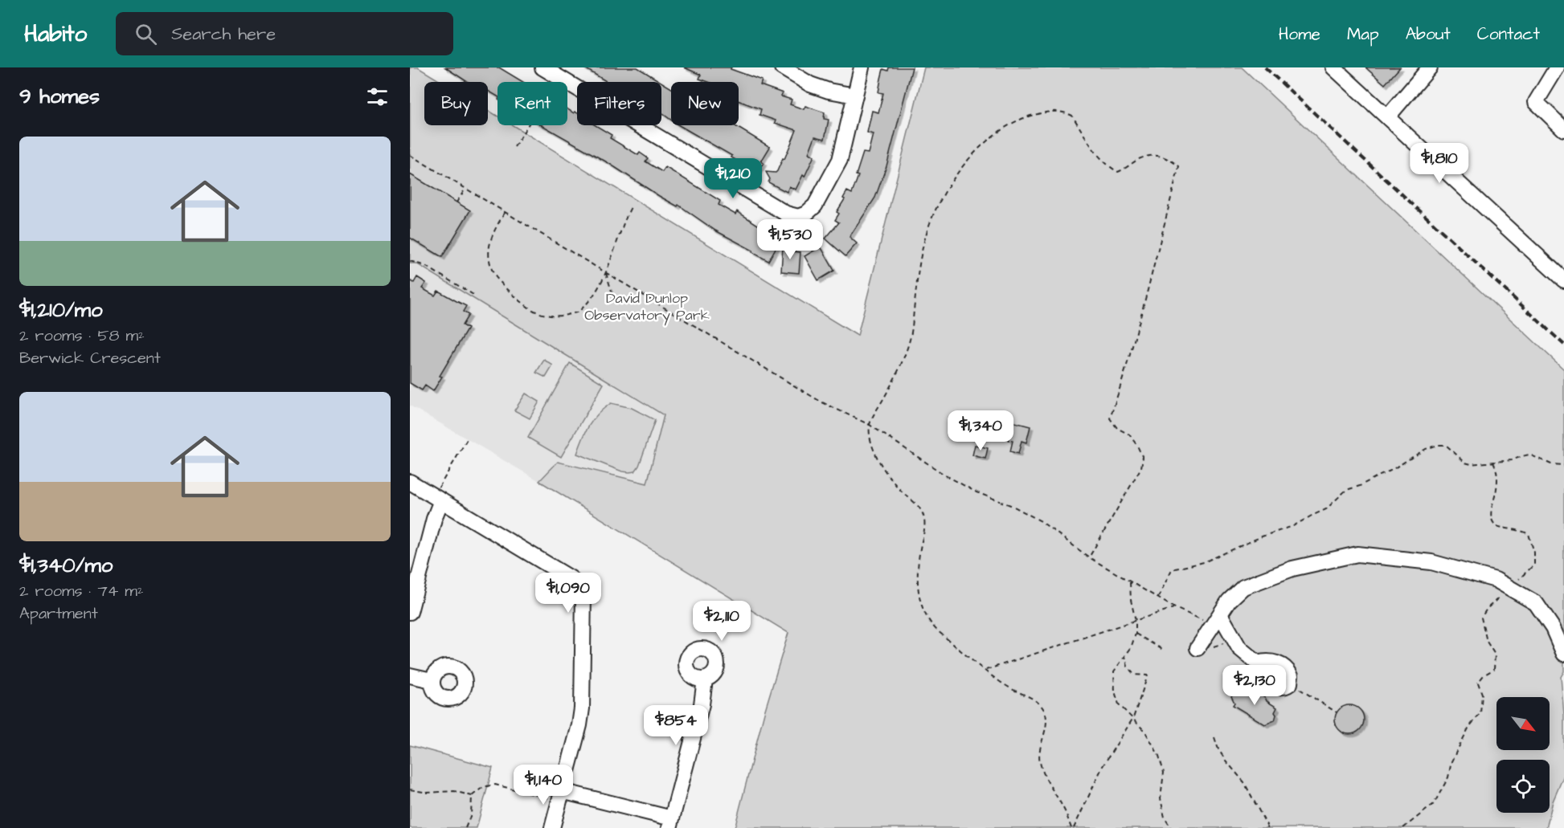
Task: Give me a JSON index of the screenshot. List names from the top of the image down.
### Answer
{
  "parks": ["David Dunlop Observatory Park"],
  "north": "bottom right",
  "page": {
    "header": "Habito",
    "search": "Search here",
    "nav": [
      "Home",
      "Map",
      "About",
      "Contact"
    ],
    "heading": "9 homes",
    "chip": [
      "Buy",
      "Rent",
      "Filters",
      "New"
    ],
    "list": [
      {
        "name": "$1,210/mo",
        "note": "2 rooms · 58 m² · Berwick Crescent"
      },
      {
        "name": "$1,340/mo",
        "note": "2 rooms · 74 m² · Apartment"
      }
    ],
    "price": [
      "$1,810",
      "$1,210",
      "$1,530",
      "$1,340",
      "$1,090",
      "$2,110",
      "$2,130",
      "$854",
      "$1,140"
    ]
  }
}
